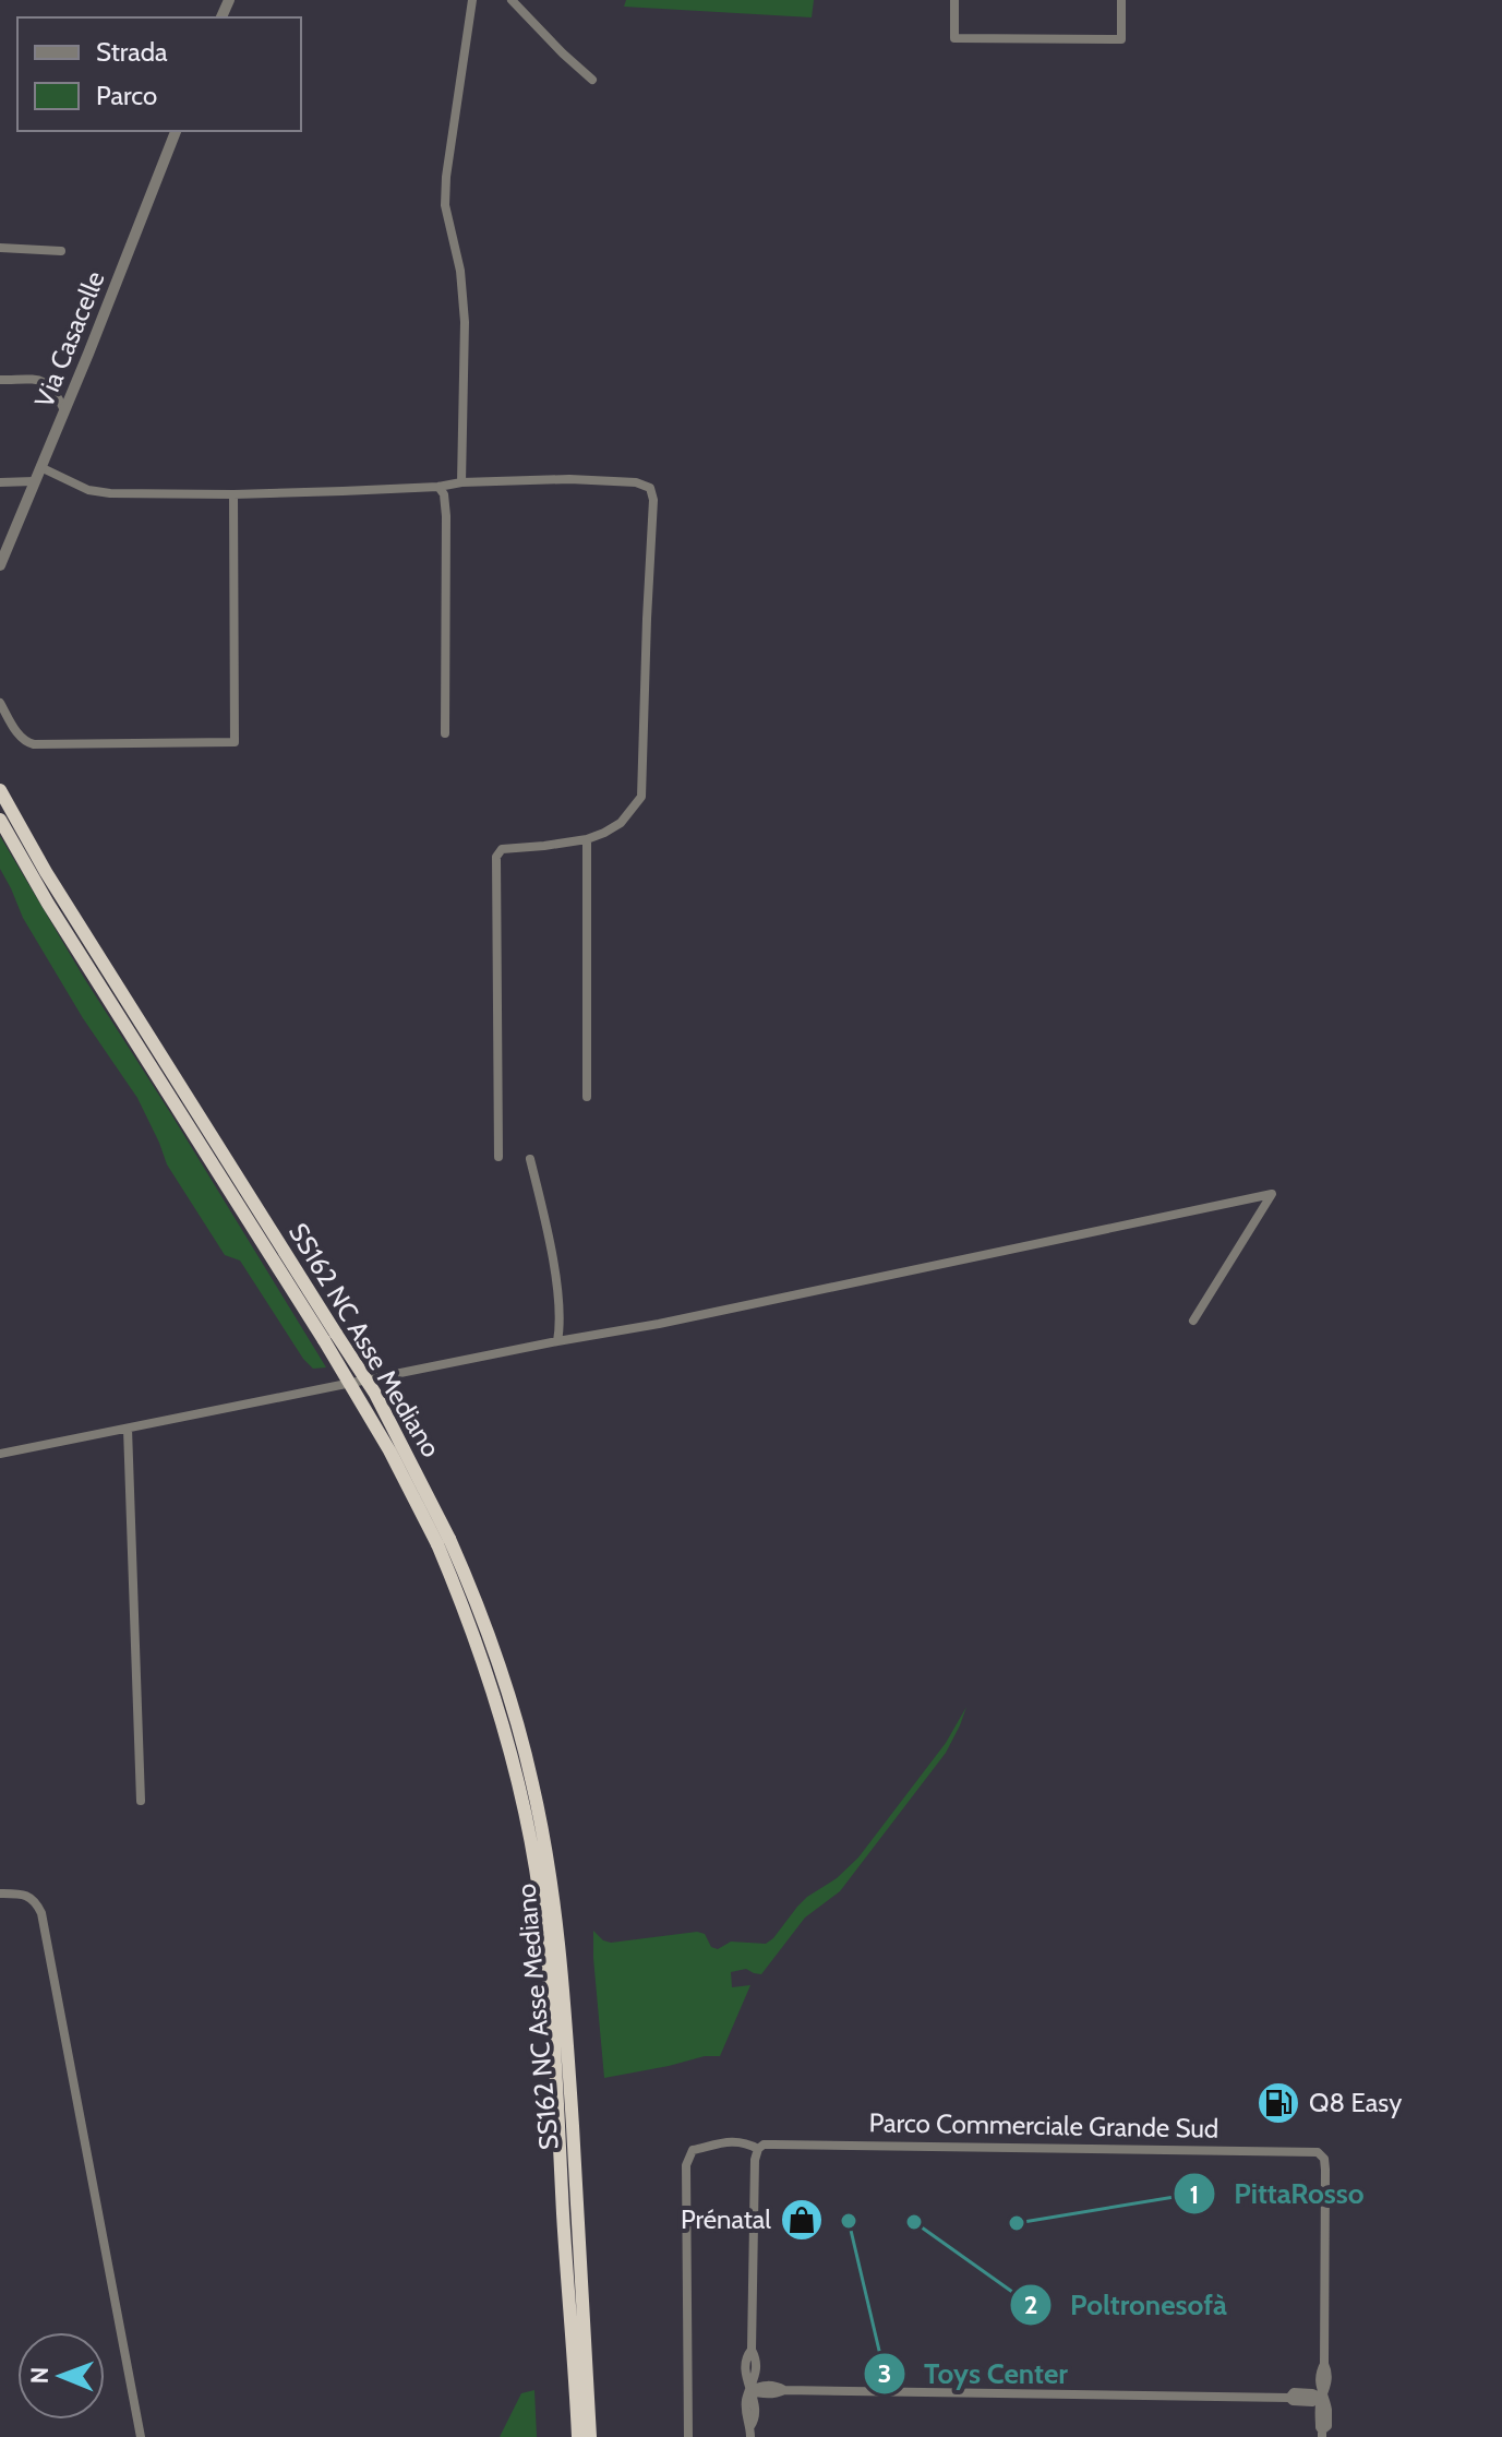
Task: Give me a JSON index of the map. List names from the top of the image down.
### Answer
{
  "streets": {
    "highway": ["SS162 NC Asse Mediano"],
    "street": ["Via Casacelle", "Parco Commerciale Grande Sud"]
  },
  "places": {
    "fuel station": ["Q8 Easy"],
    "shop": ["Prénatal"],
    "other": ["Toys Center", "Poltronesofà", "PittaRosso"]
  },
  "legend": ["Strada", "Parco"],
  "north": "left"
}
